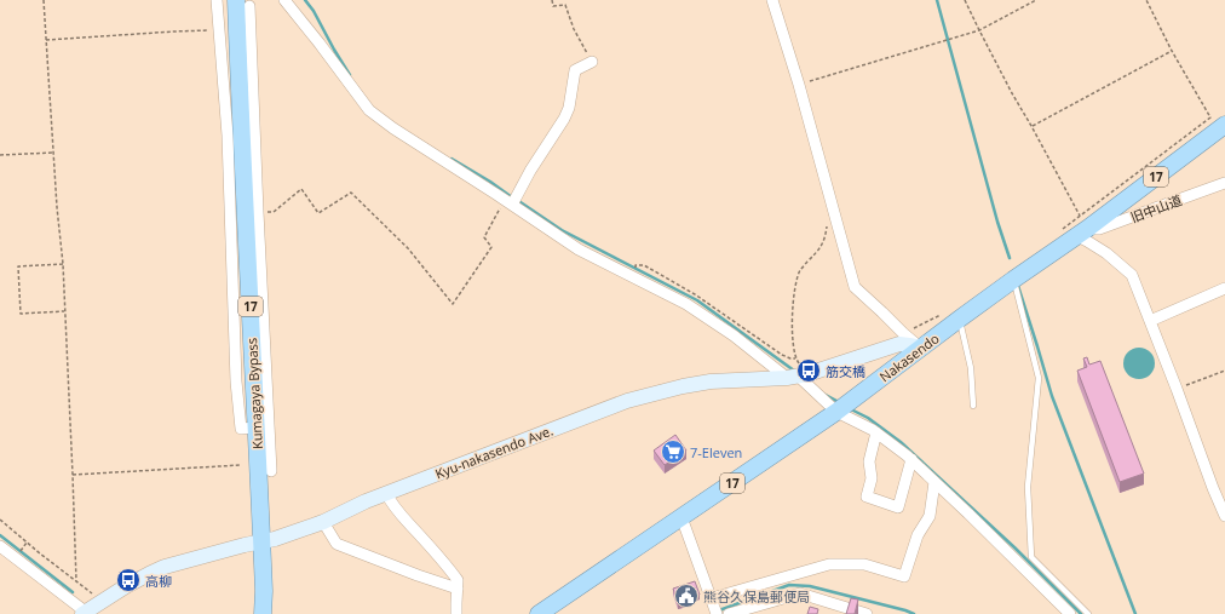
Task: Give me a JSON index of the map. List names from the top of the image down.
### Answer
{
  "streets": {
    "highway": ["17", "Nakasendo", "Kumagaya Bypass"],
    "main road": ["Kyu-nakasendo Ave."],
    "street": ["旧中山道"]
  },
  "crossings": [
    ["旧中山道", "Nakasendo"],
    ["Nakasendo", "Kyu-nakasendo Ave."],
    ["Kumagaya Bypass", "Kyu-nakasendo Ave."]
  ],
  "places": {
    "bus stop": ["筋交橋", "高柳"],
    "supermarket": ["7-Eleven"],
    "public building": ["熊谷久保島郵便局"]
  }
}
